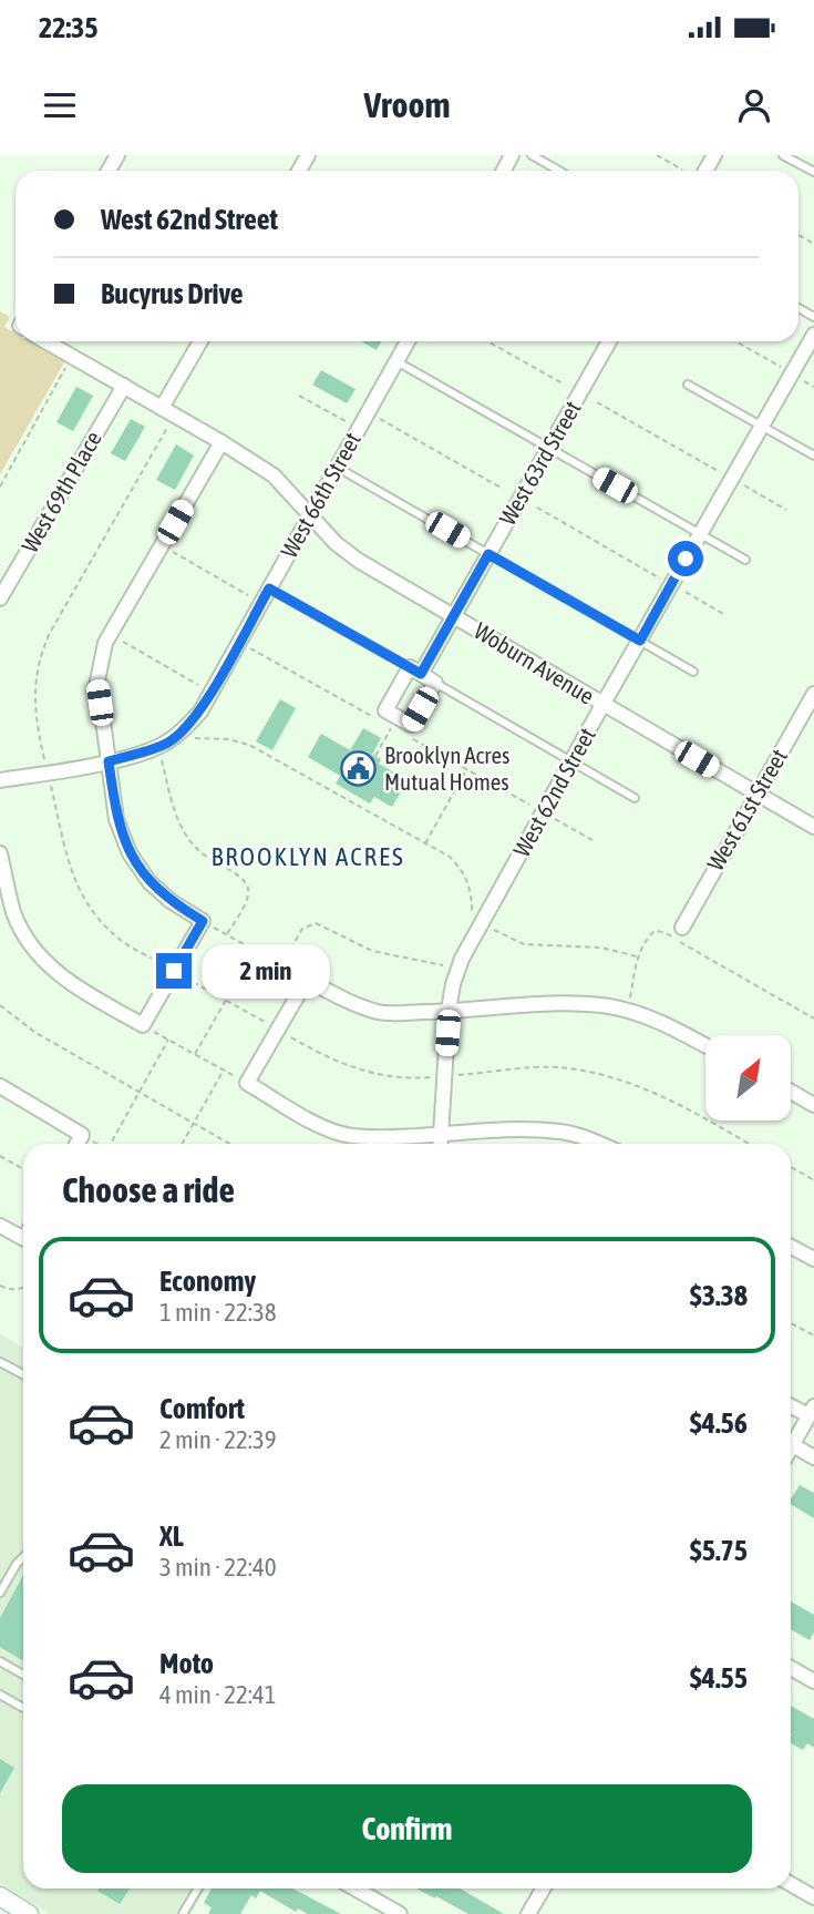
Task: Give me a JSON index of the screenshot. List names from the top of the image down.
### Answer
{
  "streets": {
    "street": [
      "West 63rd Street",
      "West 69th Place",
      "West 66th Street",
      "Woburn Avenue",
      "West 62nd Street",
      "West 61st Street"
    ]
  },
  "crossings": [
    ["West 63rd Street", "Woburn Avenue"],
    ["West 69th Place", "Woburn Avenue"],
    ["West 66th Street", "Woburn Avenue"],
    ["Woburn Avenue", "West 62nd Street"],
    ["Woburn Avenue", "West 61st Street"]
  ],
  "districts": ["BROOKLYN ACRES"],
  "places": {
    "public building": ["Brooklyn Acres Mutual Homes"]
  },
  "north": "top right",
  "page": {
    "status": "22:35",
    "header": "Vroom",
    "banner": ["West 62nd Street", "Bucyrus Drive"],
    "bubble": "2 min",
    "heading": "Choose a ride",
    "list": [
      {
        "name": "Economy",
        "note": "1 min · 22:38",
        "value": "$3.38"
      },
      {
        "name": "Comfort",
        "note": "2 min · 22:39",
        "value": "$4.56"
      },
      {
        "name": "XL",
        "note": "3 min · 22:40",
        "value": "$5.75"
      },
      {
        "name": "Moto",
        "note": "4 min · 22:41",
        "value": "$4.55"
      }
    ],
    "buttons": "Confirm"
  }
}
